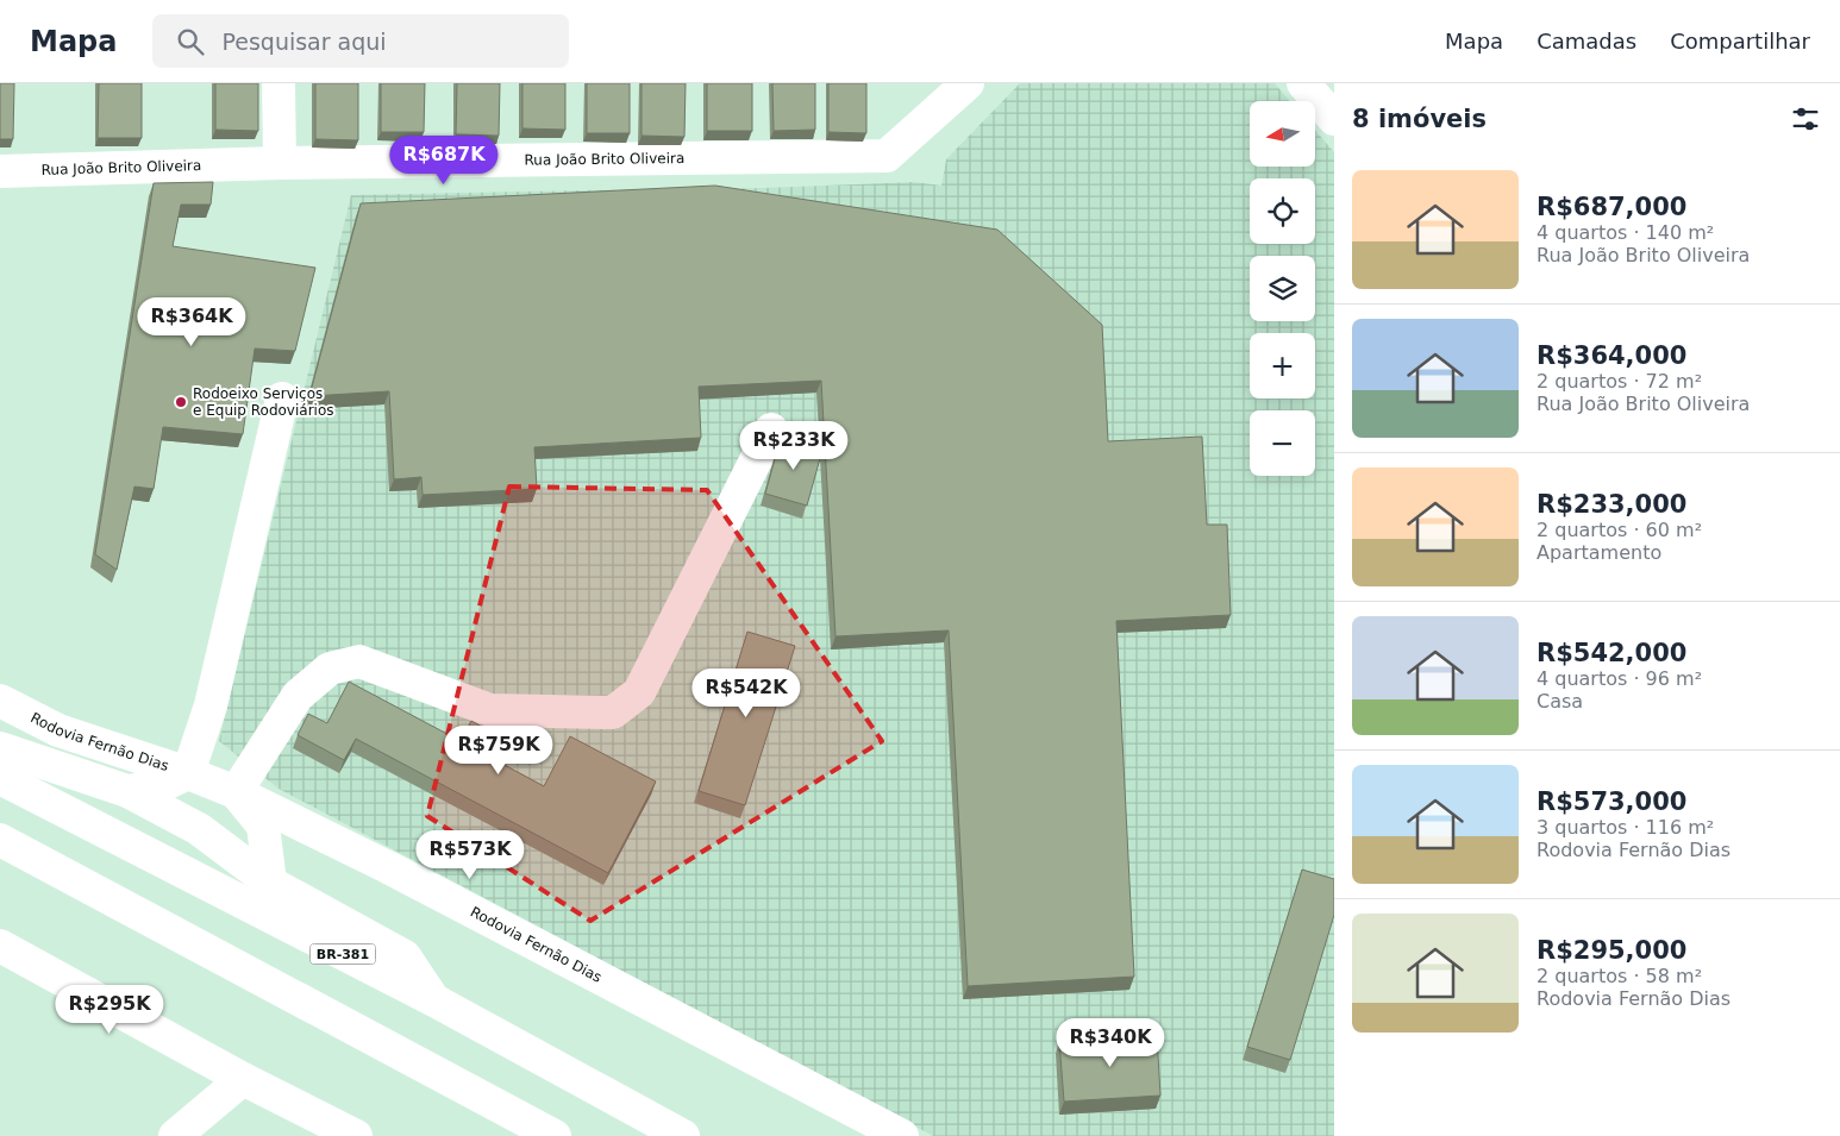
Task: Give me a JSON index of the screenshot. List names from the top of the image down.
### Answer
{
  "streets": {
    "main road": ["Rua João Brito Oliveira", "Rodovia Fernão Dias", "BR-381"]
  },
  "places": ["Rodoeixo Serviços e Equip Rodoviários"],
  "north": "left",
  "page": {
    "header": "Mapa",
    "search": "Pesquisar aqui",
    "nav": ["Mapa", "Camadas", "Compartilhar"],
    "heading": "8 imóveis",
    "map_buttons": ["+", "−"],
    "price": [
      "R$687K",
      "R$364K",
      "R$233K",
      "R$542K",
      "R$759K",
      "R$573K",
      "R$295K",
      "R$340K"
    ],
    "list": [
      {
        "name": "R$687,000",
        "note": "4 quartos · 140 m² · Rua João Brito Oliveira"
      },
      {
        "name": "R$364,000",
        "note": "2 quartos · 72 m² · Rua João Brito Oliveira"
      },
      {
        "name": "R$233,000",
        "note": "2 quartos · 60 m² · Apartamento"
      },
      {
        "name": "R$542,000",
        "note": "4 quartos · 96 m² · Casa"
      },
      {
        "name": "R$573,000",
        "note": "3 quartos · 116 m² · Rodovia Fernão Dias"
      },
      {
        "name": "R$295,000",
        "note": "2 quartos · 58 m² · Rodovia Fernão Dias"
      }
    ]
  }
}
